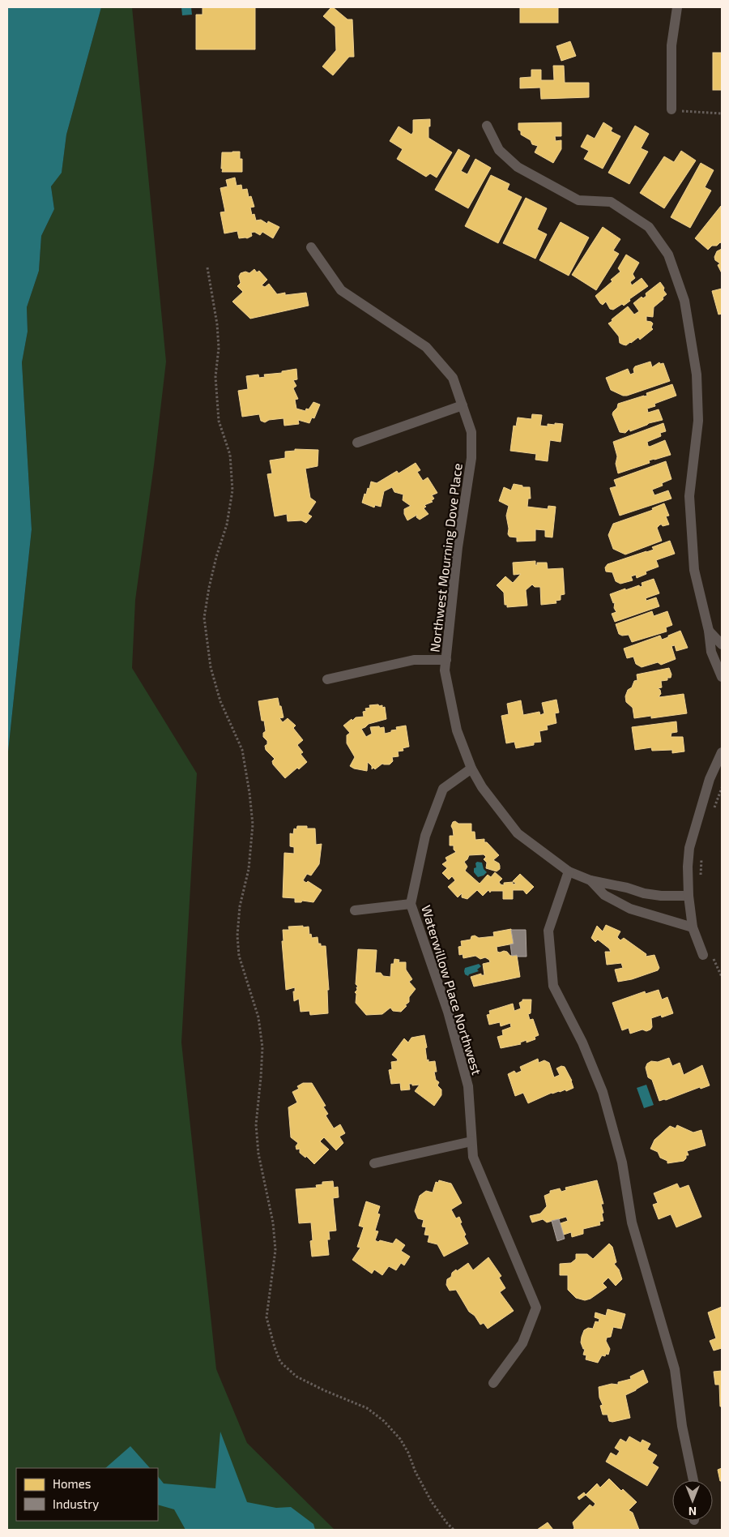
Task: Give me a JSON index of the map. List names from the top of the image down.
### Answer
{
  "streets": {
    "street": ["Northwest Mourning Dove Place", "Waterwillow Place Northwest"]
  },
  "crossings": [
    ["Northwest Mourning Dove Place", "Waterwillow Place Northwest"]
  ],
  "legend": ["Homes", "Industry"],
  "north": "bottom"
}
